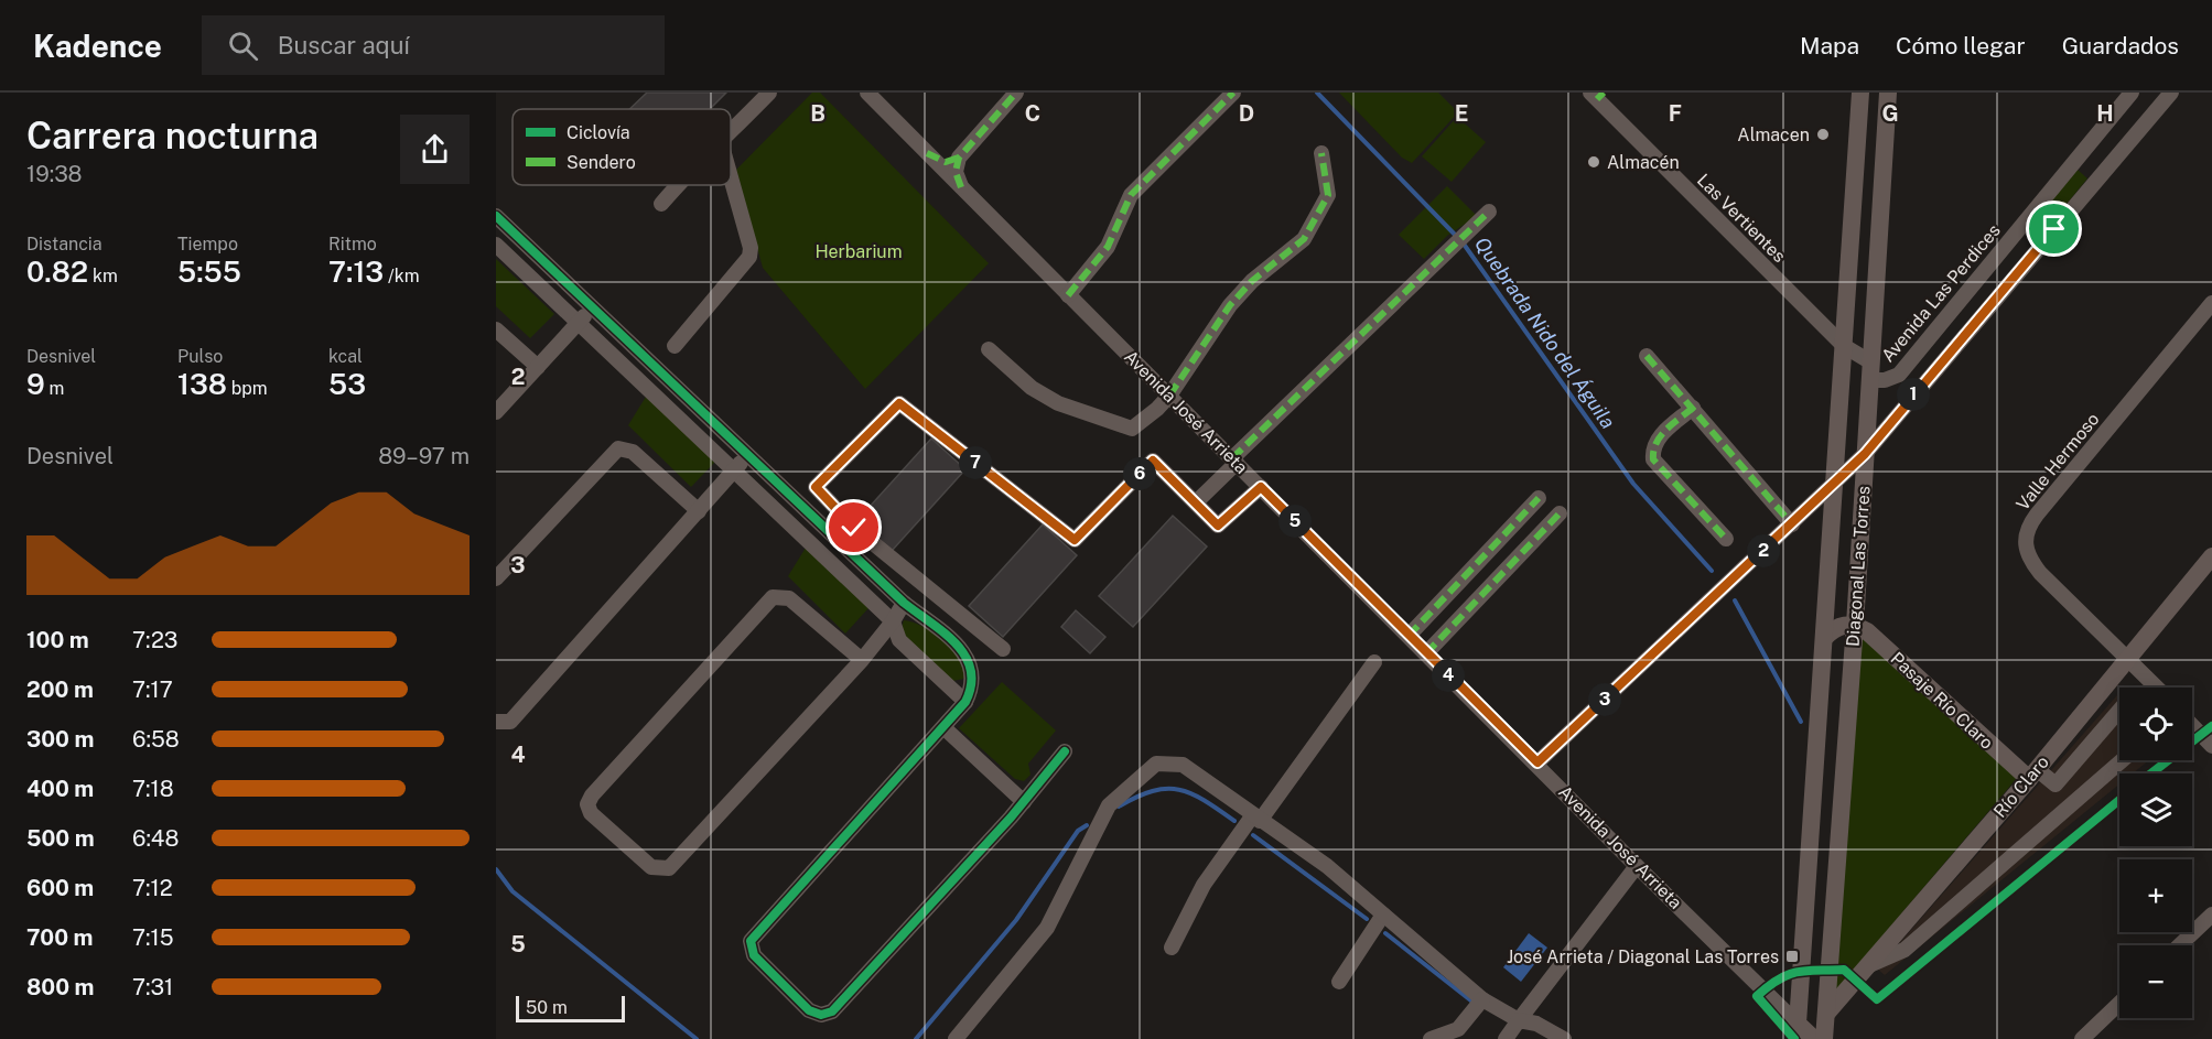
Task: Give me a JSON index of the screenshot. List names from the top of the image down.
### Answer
{
  "streets": {
    "main road": [
      "Avenida José Arrieta",
      "Diagonal Las Torres",
      "Pasaje Río Claro",
      "Río Claro"
    ],
    "street": ["Las Vertientes", "Avenida Las Perdices", "Valle Hermoso"]
  },
  "crossings": [
    ["Las Vertientes", "Avenida Las Perdices"],
    ["Las Vertientes", "Diagonal Las Torres"],
    ["Avenida Las Perdices", "Diagonal Las Torres"],
    ["Avenida José Arrieta", "Diagonal Las Torres"],
    ["Valle Hermoso", "Río Claro"],
    ["Diagonal Las Torres", "Pasaje Río Claro"],
    ["Diagonal Las Torres", "Río Claro"],
    ["Pasaje Río Claro", "Río Claro"]
  ],
  "water": ["Quebrada Nido del Águila"],
  "parks": ["Herbarium"],
  "places": {
    "other": ["Almacen", "Almacén"],
    "transit": ["José Arrieta / Diagonal Las Torres"]
  },
  "legend": ["Ciclovía", "Sendero"],
  "scale_bar": "50 m",
  "page": {
    "header": "Kadence",
    "search": "Buscar aquí",
    "nav": ["Mapa", "Cómo llegar", "Guardados"],
    "heading": ["Carrera nocturna", "19:38"],
    "stats": [
      ["Distancia", "0.82 km"],
      ["Tiempo", "5:55"],
      ["Ritmo", "7:13 /km"],
      ["Desnivel", "9 m"],
      ["Pulso", "138 bpm"],
      ["kcal", "53"]
    ],
    "pins": [
      "1",
      "7",
      "6",
      "5",
      "2",
      "4",
      "3"
    ],
    "chart": ["Desnivel", "89–97 m"],
    "list": [
      {
        "name": "100 m",
        "note": "7:23"
      },
      {
        "name": "200 m",
        "note": "7:17"
      },
      {
        "name": "300 m",
        "note": "6:58"
      },
      {
        "name": "400 m",
        "note": "7:18"
      },
      {
        "name": "500 m",
        "note": "6:48"
      },
      {
        "name": "600 m",
        "note": "7:12"
      },
      {
        "name": "700 m",
        "note": "7:15"
      },
      {
        "name": "800 m",
        "note": "7:31"
      }
    ],
    "map_buttons": ["+", "−"],
    "scale": "50 m"
  },
  "grid": {
    "columns": [
      "B",
      "C",
      "D",
      "E",
      "F",
      "G",
      "H"
    ],
    "rows": [
      "2",
      "3",
      "4",
      "5"
    ]
  }
}
